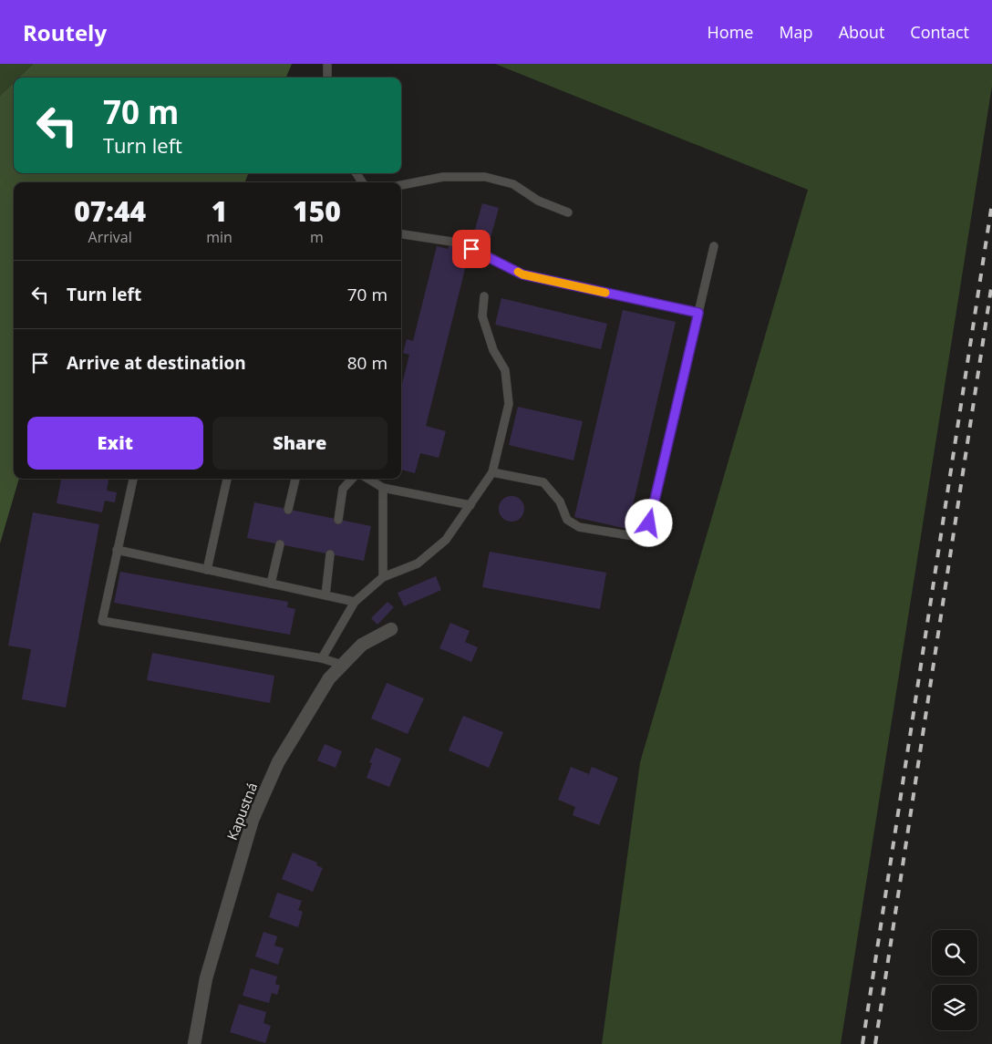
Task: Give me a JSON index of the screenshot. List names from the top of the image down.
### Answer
{
  "streets": {
    "street": ["Kapustná"]
  },
  "page": {
    "header": "Routely",
    "nav": [
      "Home",
      "Map",
      "About",
      "Contact"
    ],
    "turn": ["70 m", "Turn left"],
    "eta": [
      "07:44",
      "Arrival",
      "1",
      "min",
      "150",
      "m"
    ],
    "list": [
      {
        "name": "Turn left",
        "value": "70 m"
      },
      {
        "name": "Arrive at destination",
        "value": "80 m"
      }
    ],
    "buttons": ["Exit", "Share"]
  }
}
